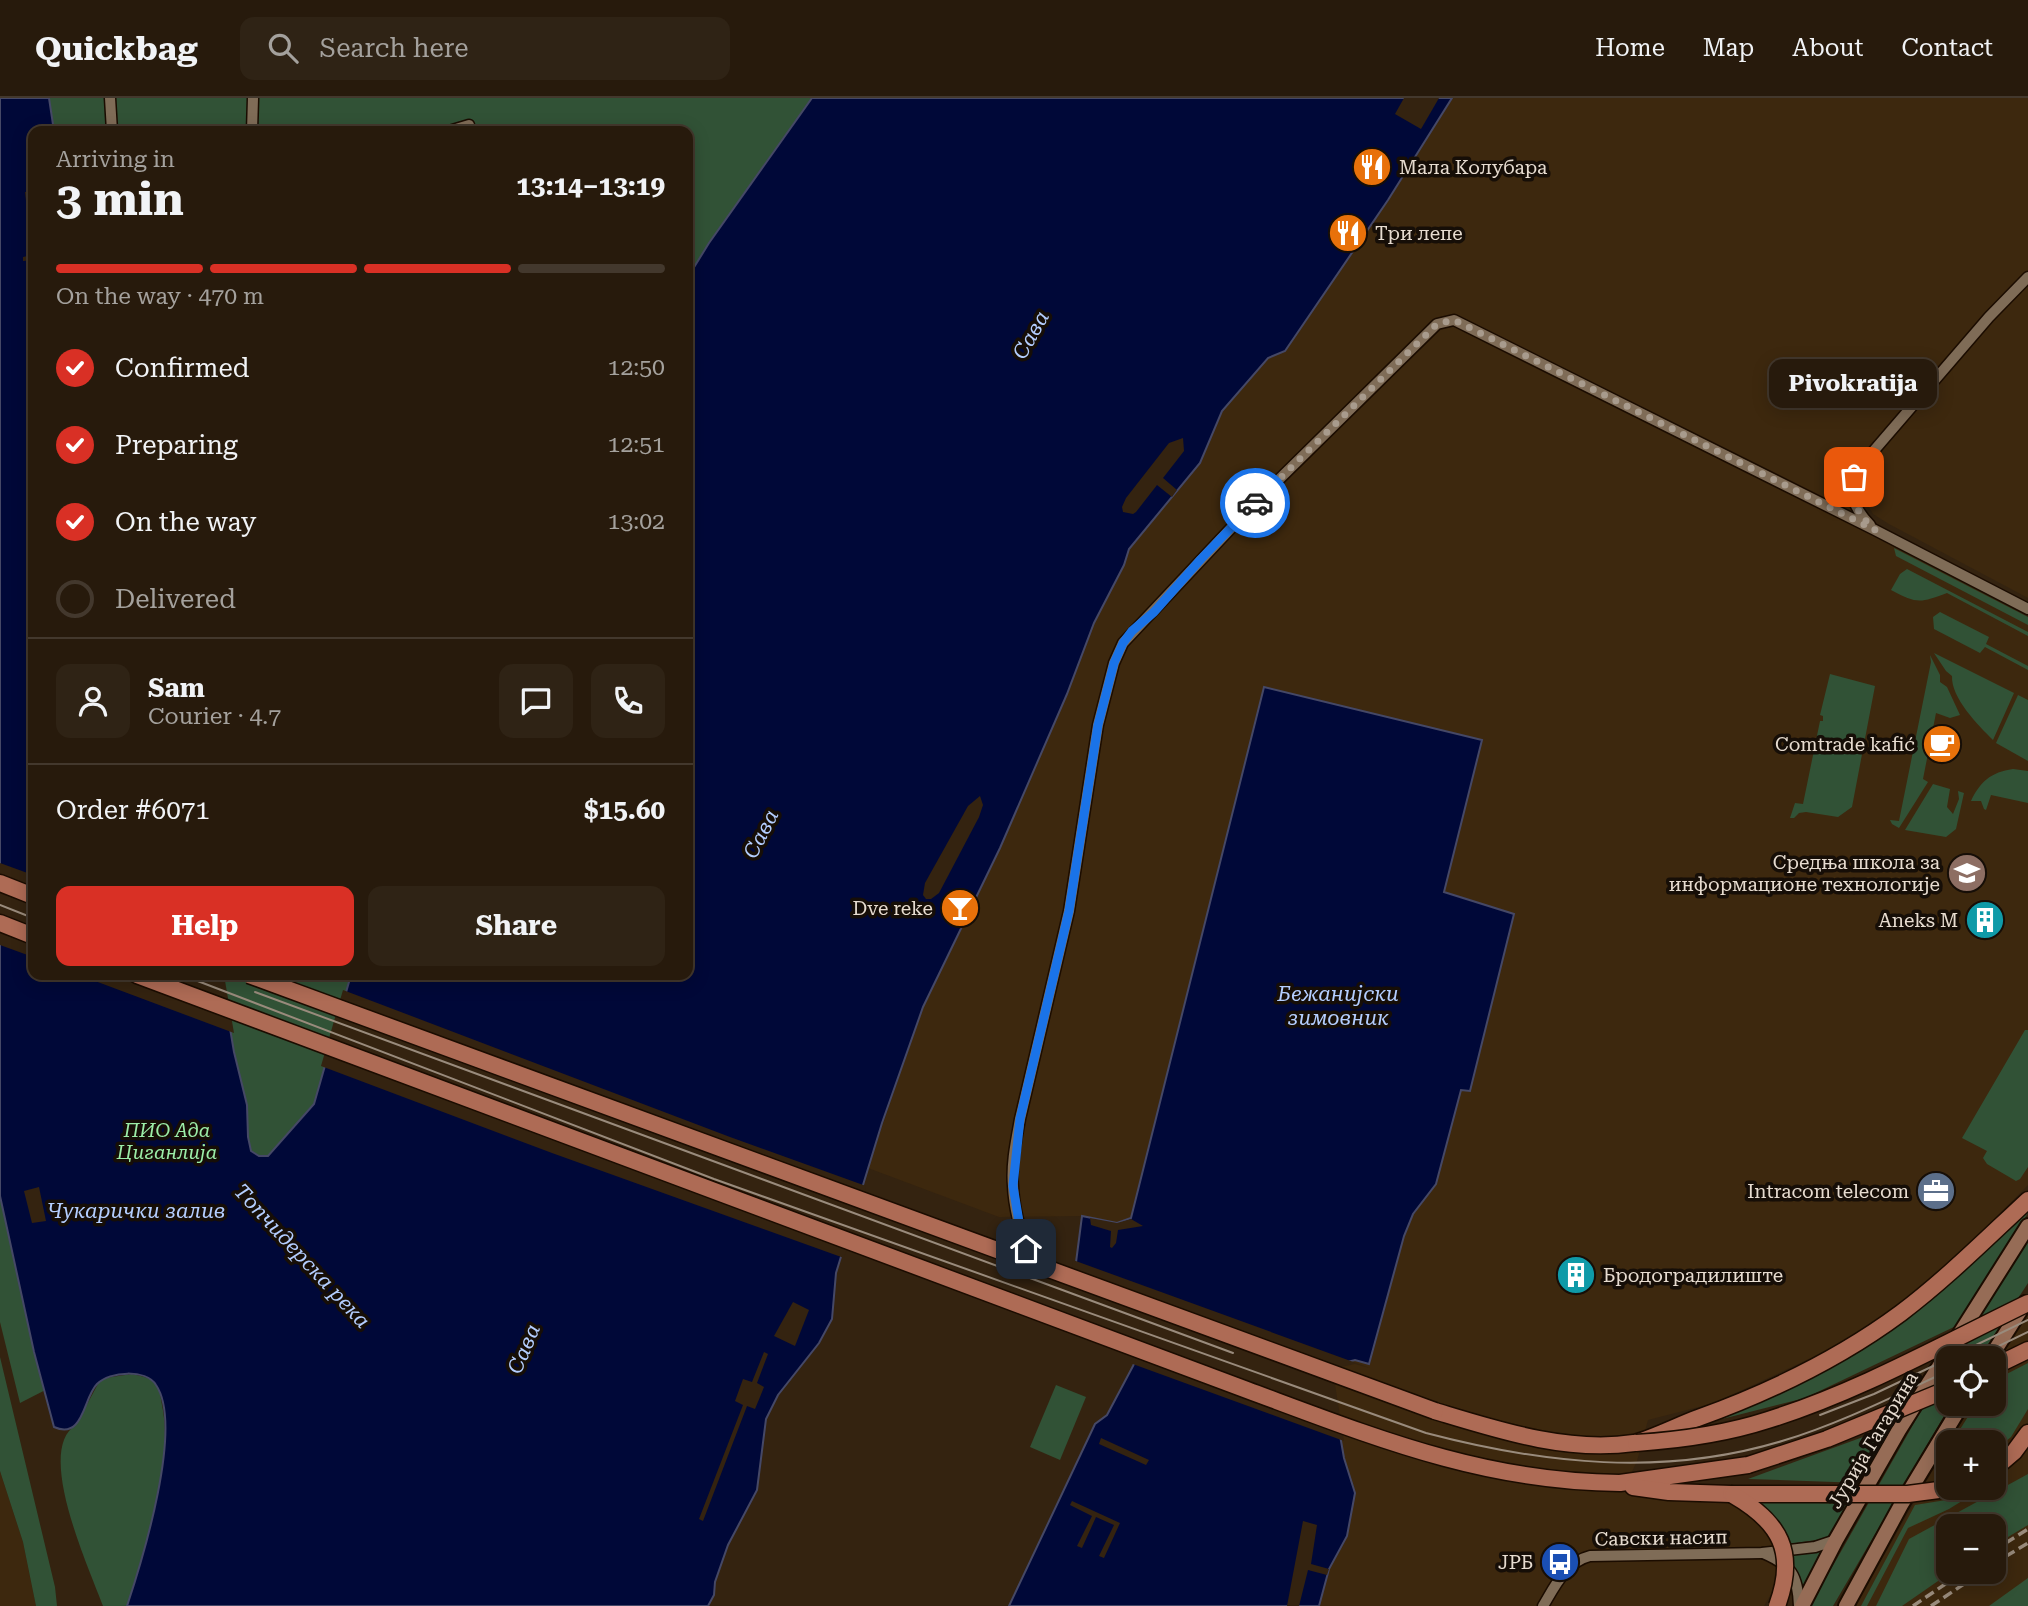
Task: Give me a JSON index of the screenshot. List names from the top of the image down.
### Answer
{
  "streets": {
    "main road": ["Јурија Гагарина"],
    "street": ["Савски насип"]
  },
  "crossings": [
    ["Јурија Гагарина", "Савски насип"]
  ],
  "water": [
    "Сава",
    "Бежанијски зимовник",
    "Чукарички залив",
    "Топчидерска река"
  ],
  "parks": ["ПИО Ада Циганлија"],
  "places": {
    "restaurant": ["Мала Колубара", "Три лепе"],
    "other": ["Pivokratija"],
    "cafe": ["Comtrade kafić"],
    "school or university": ["Средња школа за информационе технологије"],
    "bar": ["Dve reke"],
    "building": ["Aneks M", "Бродоградилиште"],
    "office": ["Intracom telecom"],
    "bus stop": ["ЈРБ"]
  },
  "page": {
    "header": "Quickbag",
    "search": "Search here",
    "nav": [
      "Home",
      "Map",
      "About",
      "Contact"
    ],
    "heading": ["3 min", "Arriving in", "13:14–13:19"],
    "panel": [
      "Sam",
      "Courier · 4.7",
      "Order #6071",
      "$15.60"
    ],
    "bar": "On the way · 470 m",
    "list": [
      ["Confirmed", "12:50"],
      ["Preparing", "12:51"],
      ["On the way", "13:02"],
      "Delivered"
    ],
    "bubble": "Pivokratija",
    "buttons": ["Help", "Share"],
    "map_buttons": ["+", "−"]
  }
}
